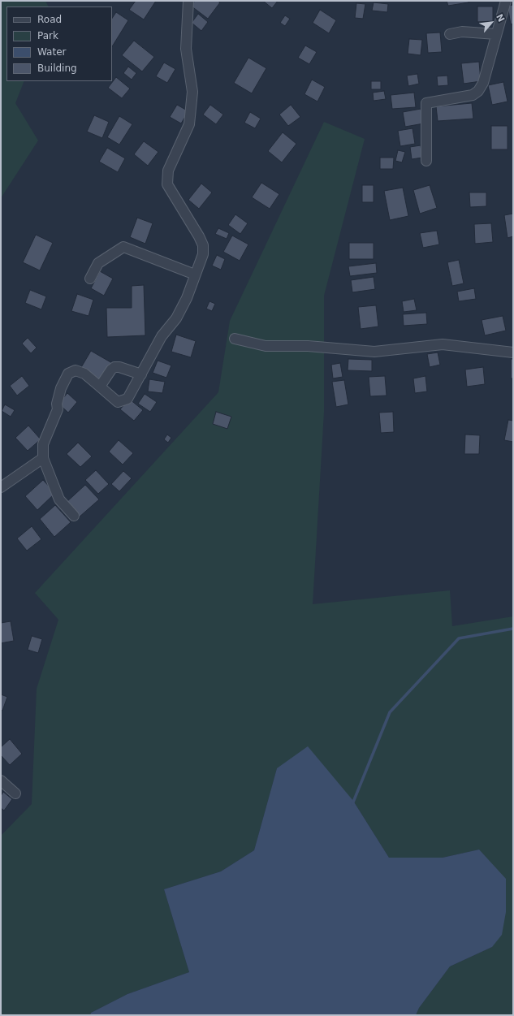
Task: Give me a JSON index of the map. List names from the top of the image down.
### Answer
{
  "legend": [
    "Road",
    "Park",
    "Water",
    "Building"
  ],
  "north": "top right"
}
